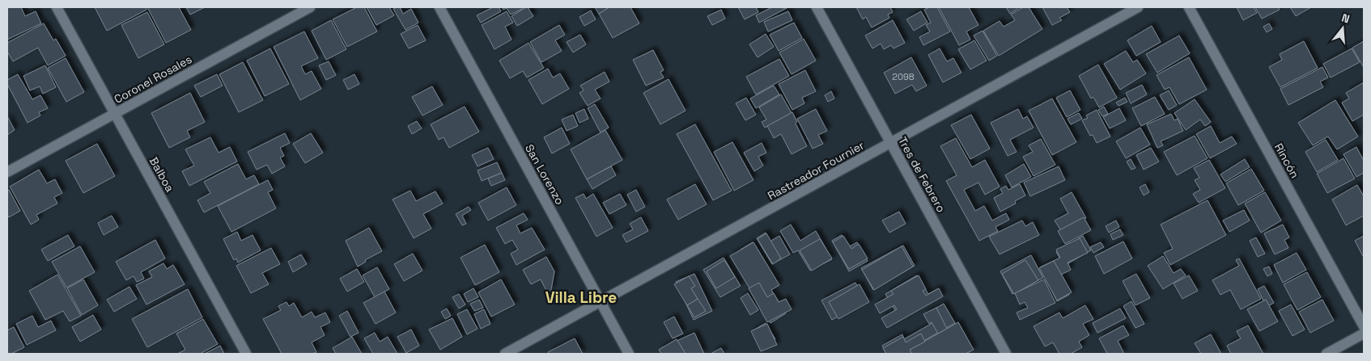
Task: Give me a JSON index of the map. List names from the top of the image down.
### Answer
{
  "streets": {
    "street": [
      "Coronel Rosales",
      "Rincón",
      "Rastreador Fournier",
      "Balboa",
      "San Lorenzo",
      "Tres de Febrero"
    ]
  },
  "crossings": [
    ["Coronel Rosales", "Balboa"],
    ["Rastreador Fournier", "San Lorenzo"],
    ["Rastreador Fournier", "Tres de Febrero"]
  ],
  "districts": ["Villa Libre"],
  "house_numbers": ["2098"],
  "north": "top"
}
